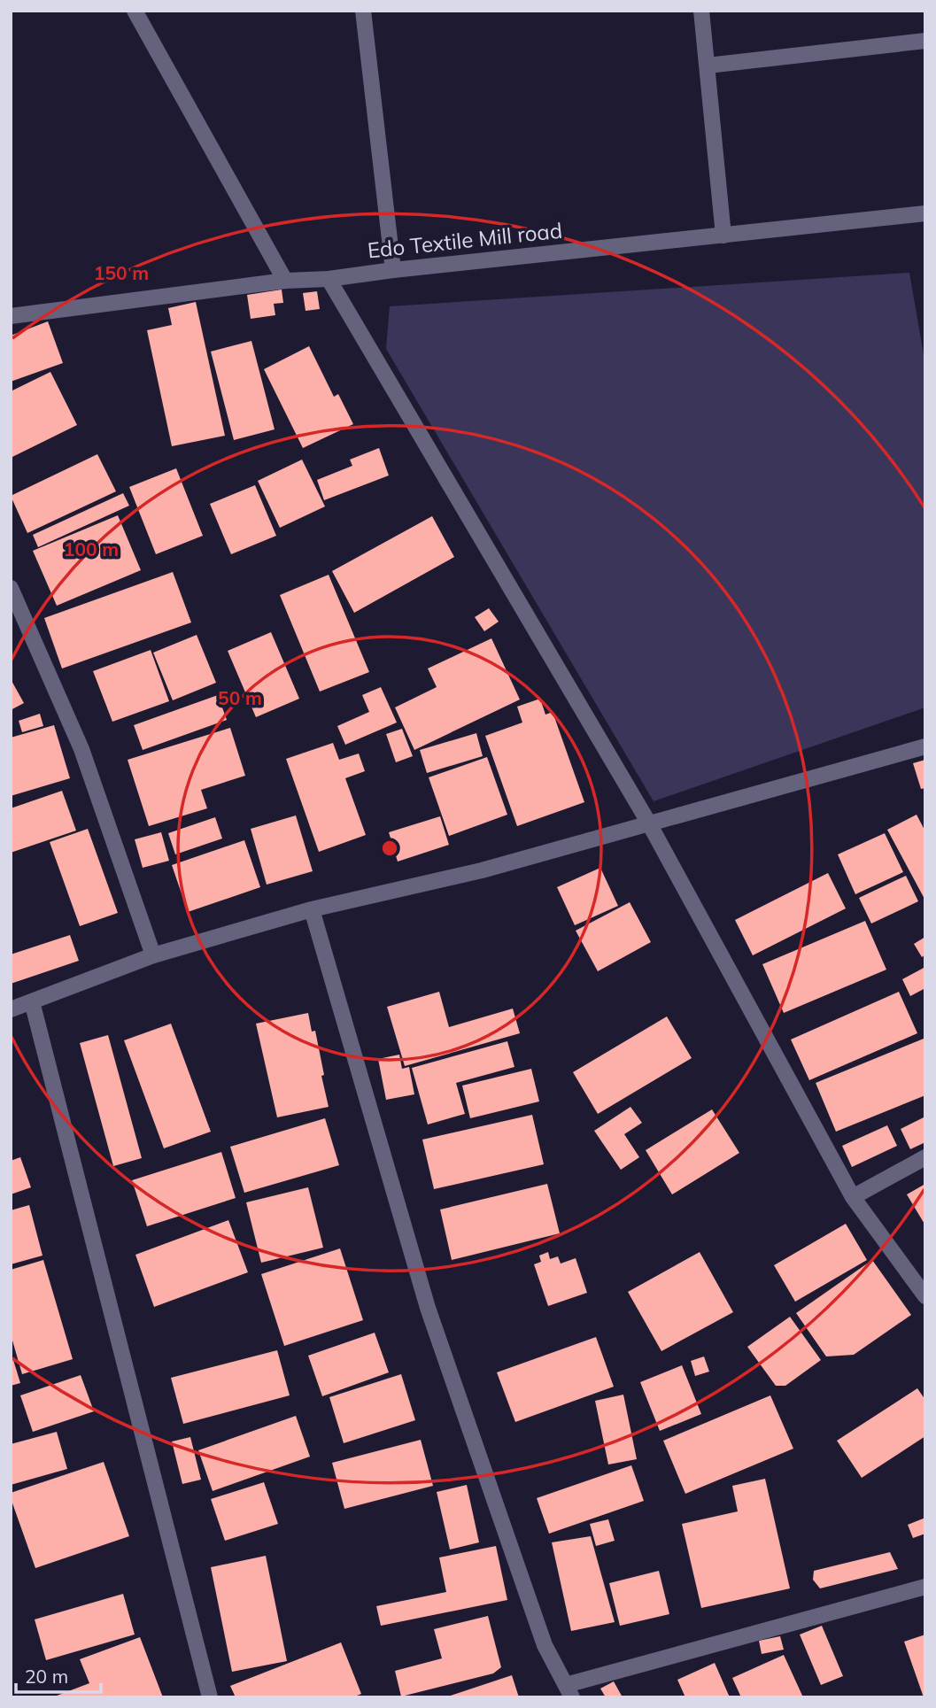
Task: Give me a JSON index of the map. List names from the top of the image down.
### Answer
{
  "streets": {
    "street": ["Edo Textile Mill road"]
  },
  "scale_bar": "20 m",
  "rings": ["150 m", "100 m", "50 m"]
}
